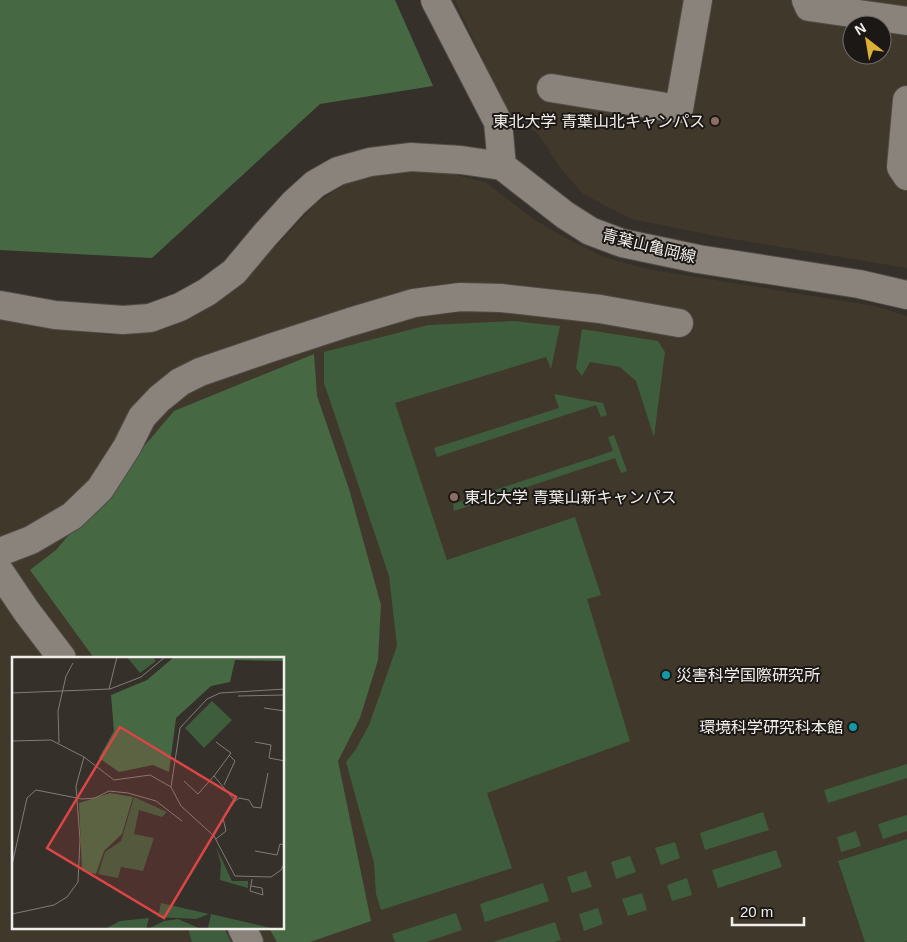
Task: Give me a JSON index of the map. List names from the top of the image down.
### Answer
{
  "streets": {
    "street": ["青葉山亀岡線"]
  },
  "places": [
    "東北大学 青葉山北キャンパス",
    "東北大学 青葉山新キャンパス",
    "災害科学国際研究所",
    "環境科学研究科本館"
  ],
  "scale_bar": "20 m",
  "north": "top left"
}
